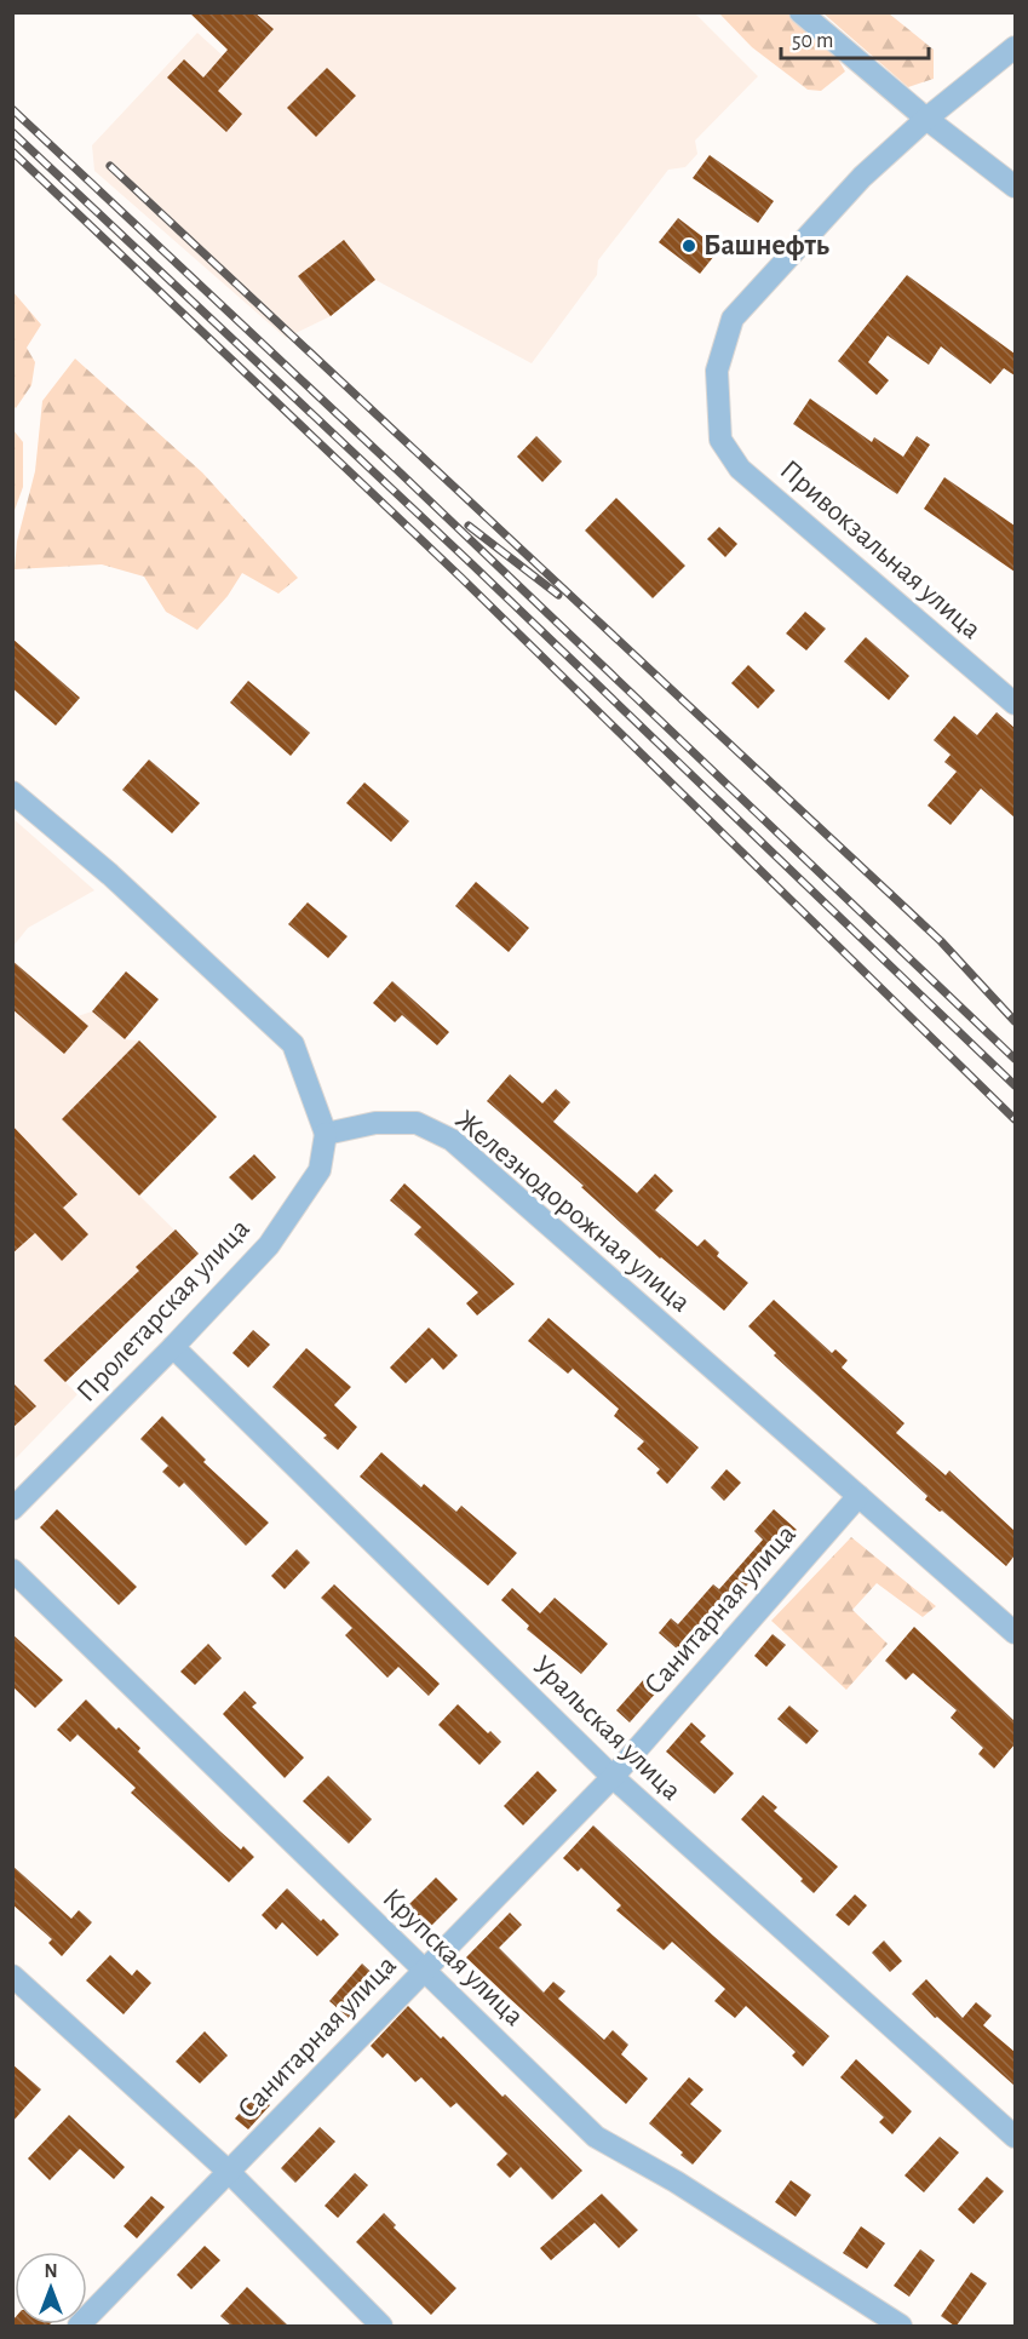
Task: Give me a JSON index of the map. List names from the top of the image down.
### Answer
{
  "streets": {
    "street": [
      "Привокзальная улица",
      "Железнодорожная улица",
      "Пролетарская улица",
      "Санитарная улица",
      "Уральская улица",
      "Крупская улица"
    ]
  },
  "crossings": [
    ["Железнодорожная улица", "Пролетарская улица"],
    ["Железнодорожная улица", "Санитарная улица"],
    ["Пролетарская улица", "Уральская улица"],
    ["Санитарная улица", "Уральская улица"],
    ["Санитарная улица", "Крупская улица"]
  ],
  "places": ["Башнефть"],
  "scale_bar": "50 m",
  "north": "top"
}
